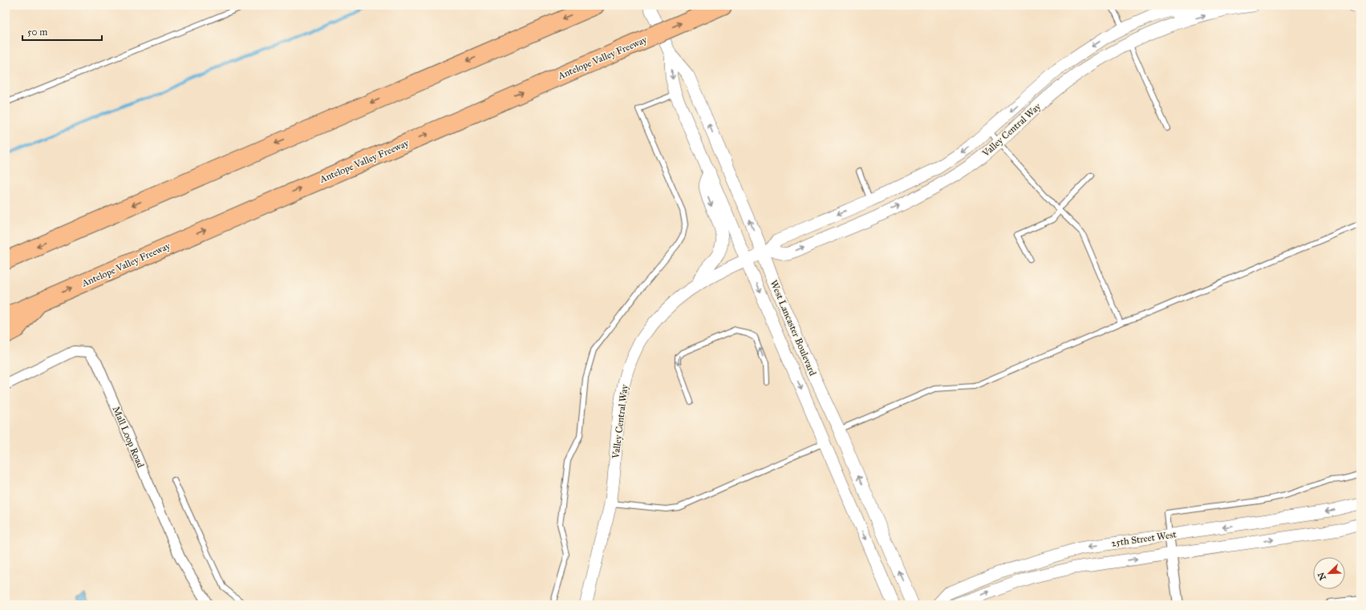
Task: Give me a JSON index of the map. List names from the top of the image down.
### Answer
{
  "streets": {
    "highway": ["Antelope Valley Freeway"],
    "street": [
      "Valley Central Way",
      "West Lancaster Boulevard",
      "Mall Loop Road",
      "25th Street West"
    ]
  },
  "crossings": [
    ["Valley Central Way", "West Lancaster Boulevard"]
  ],
  "scale_bar": "50 m",
  "north": "bottom left"
}
